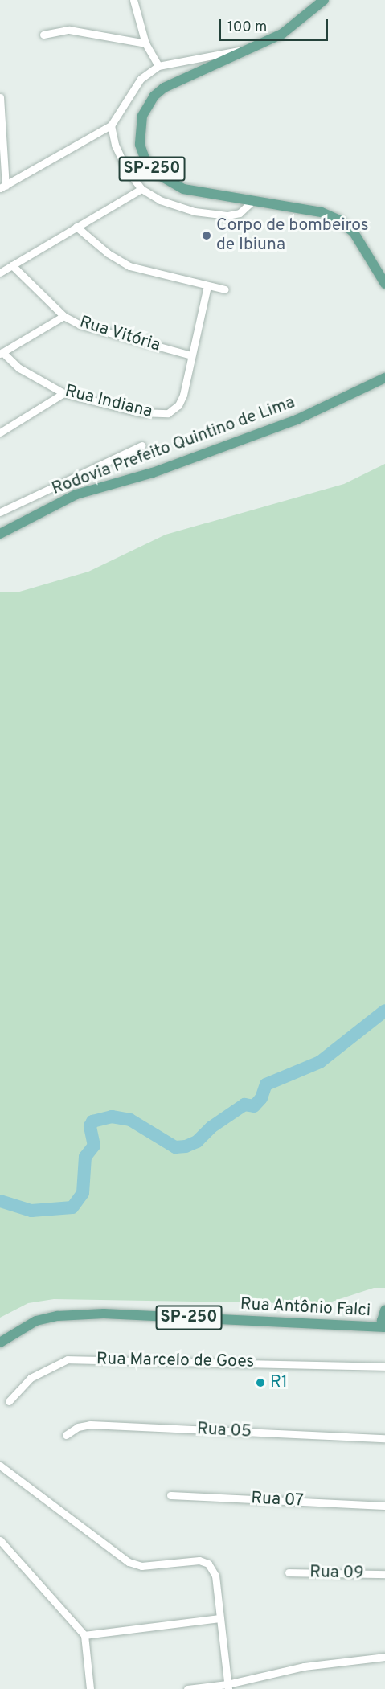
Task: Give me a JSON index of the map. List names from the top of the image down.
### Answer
{
  "streets": {
    "main road": ["SP-250", "Rodovia Prefeito Quintino de Lima", "Rua Antônio Falci"],
    "street": [
      "Rua Vitória",
      "Rua Indiana",
      "Rua Marcelo de Goes",
      "Rua 05",
      "Rua 07",
      "Rua 09"
    ]
  },
  "crossings": [
    ["Rua Vitória", "Rua Indiana"]
  ],
  "places": ["Corpo de bombeiros de Ibiuna", "R1"],
  "scale_bar": "100 m"
}
